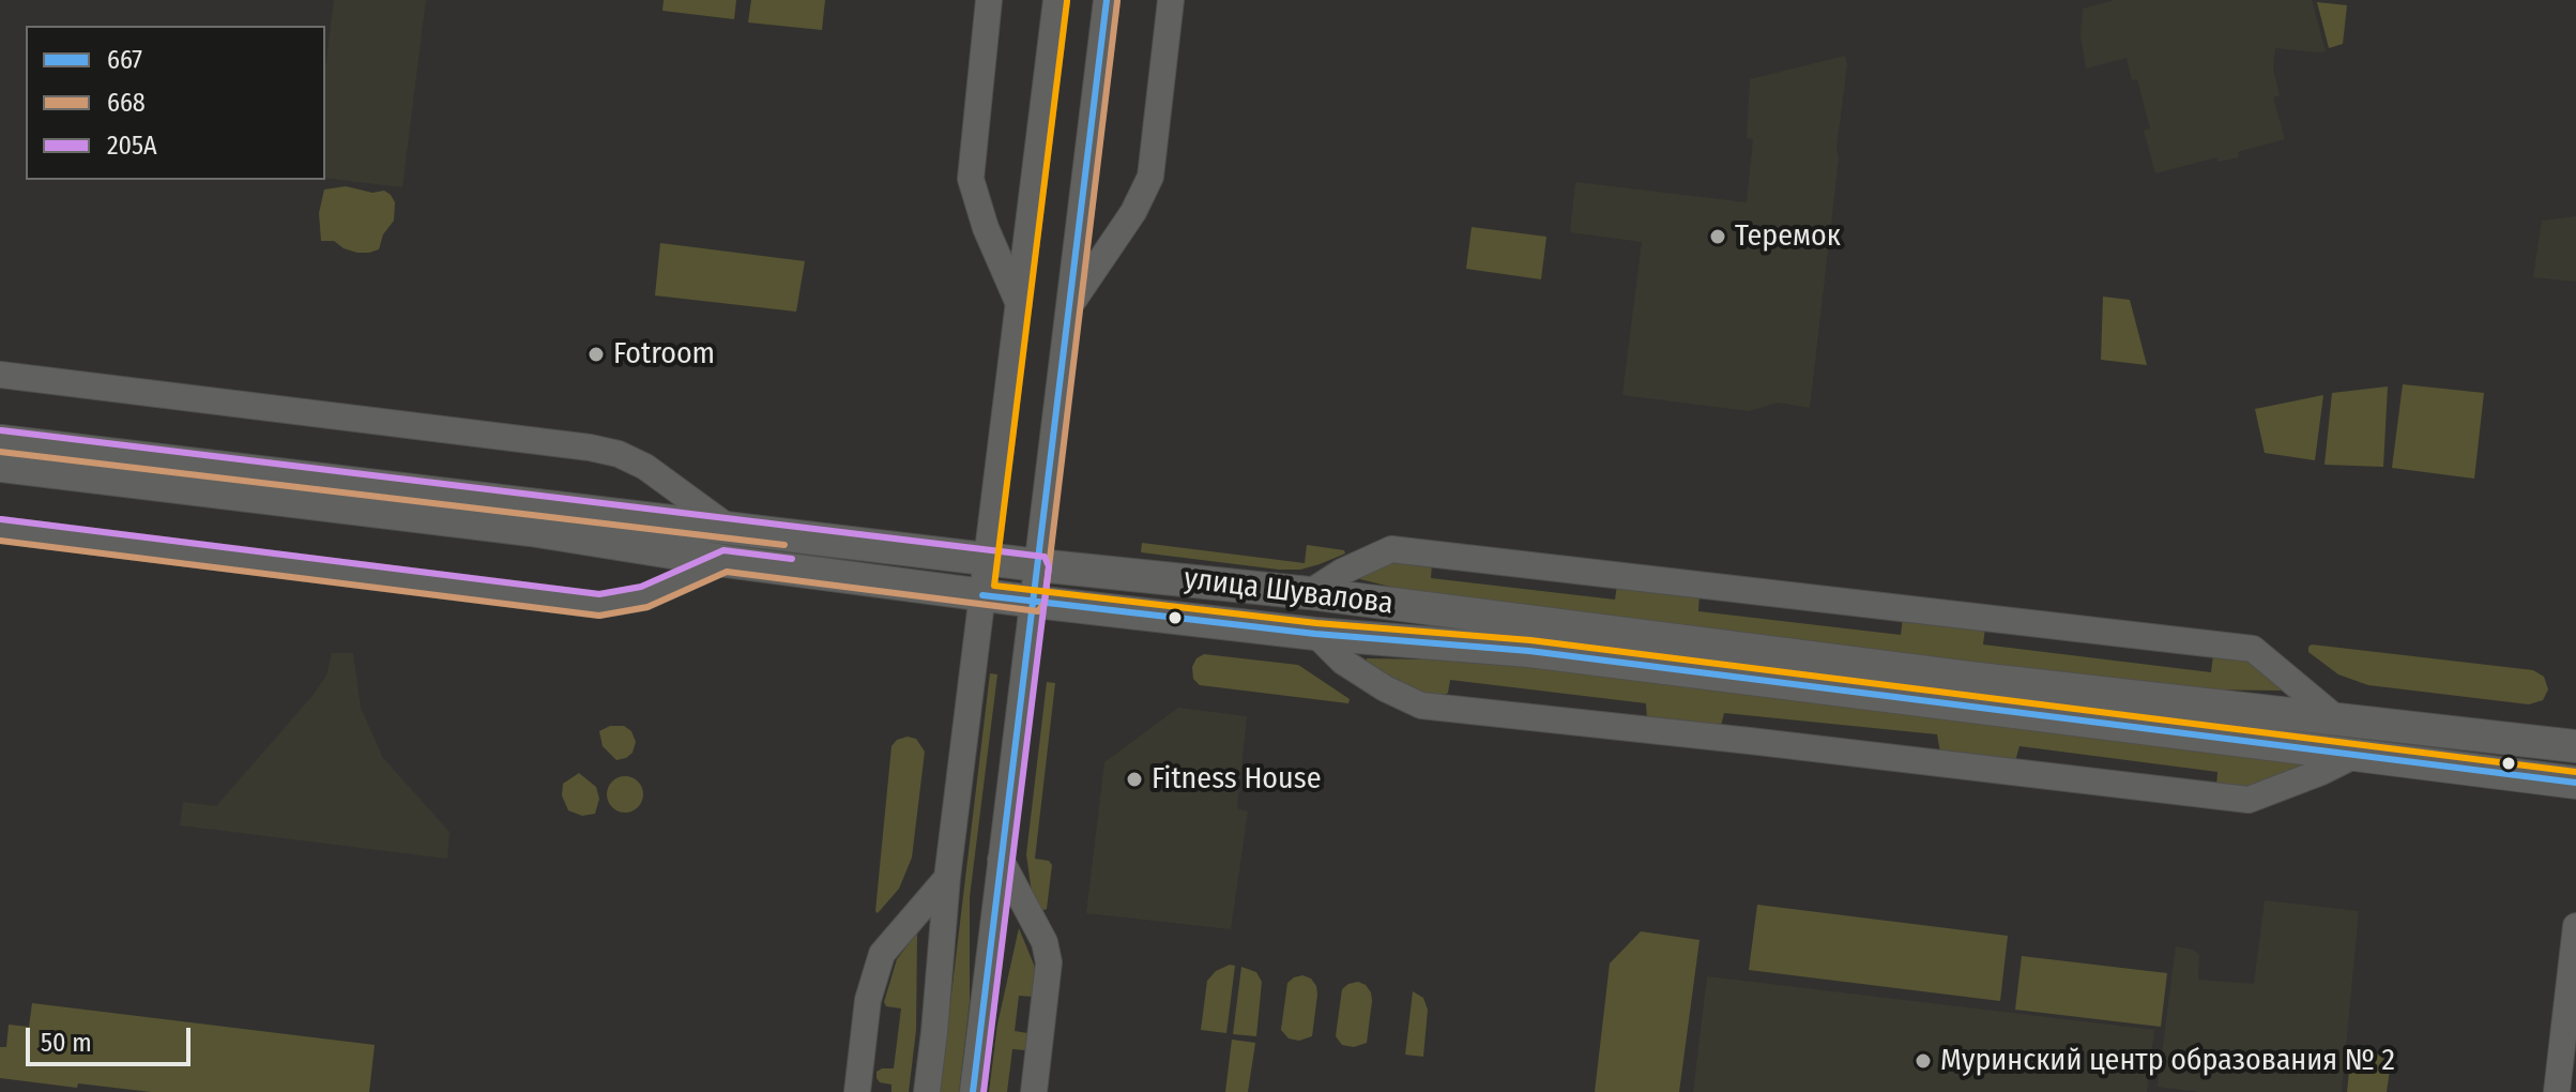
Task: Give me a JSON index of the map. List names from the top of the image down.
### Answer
{
  "streets": {
    "street": ["улица Шувалова"]
  },
  "places": [
    "Теремок",
    "Fotroom",
    "Fitness House",
    "Муринский центр образования № 2"
  ],
  "lines": ["transit line 667", "transit line 668", "transit line 205А"],
  "legend": ["667", "668", "205А"],
  "scale_bar": "50 m"
}
